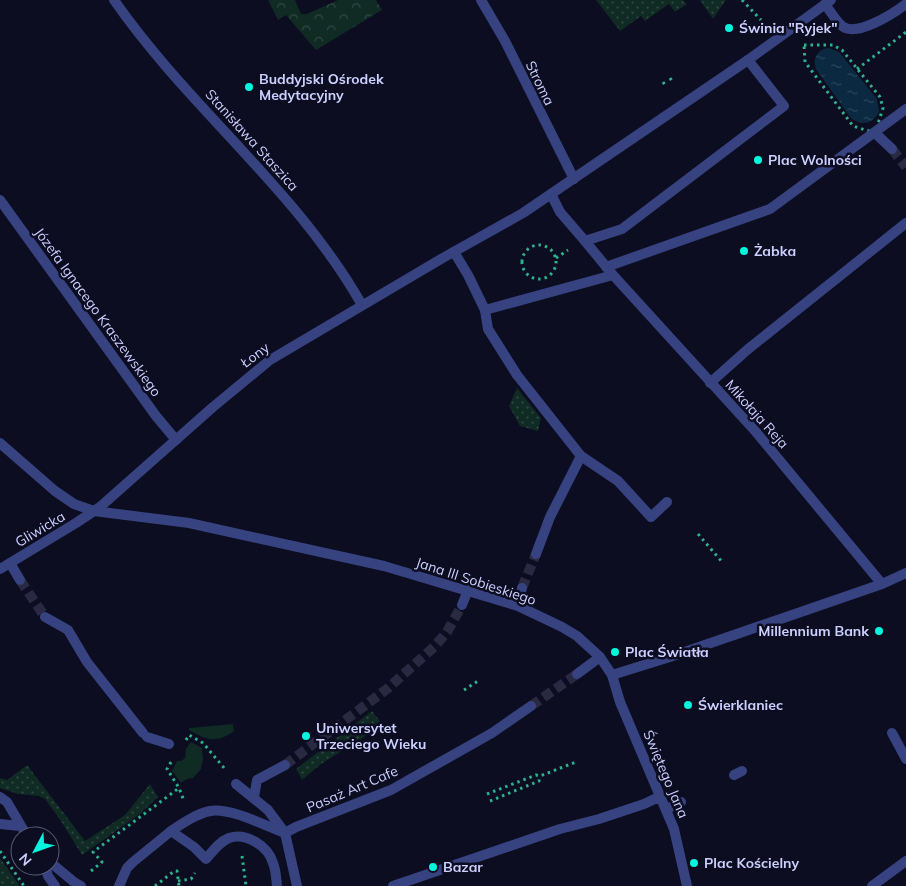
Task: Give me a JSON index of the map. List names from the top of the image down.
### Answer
{
  "streets": {
    "street": [
      "Stroma",
      "Stanisława Staszica",
      "Józefa Ignacego Kraszewskiego",
      "Łony",
      "Mikołaja Reja",
      "Gliwicka",
      "Jana III Sobieskiego",
      "Świętego Jana",
      "Pasaż Art Cafe"
    ]
  },
  "crossings": [
    ["Stanisława Staszica", "Łony"],
    ["Józefa Ignacego Kraszewskiego", "Łony"],
    ["Łony", "Gliwicka"],
    ["Łony", "Jana III Sobieskiego"],
    ["Gliwicka", "Jana III Sobieskiego"],
    ["Jana III Sobieskiego", "Świętego Jana"]
  ],
  "places": [
    "Świnia \"Ryjek\"",
    "Buddyjski Ośrodek Medytacyjny",
    "Plac Wolności",
    "Żabka",
    "Millennium Bank",
    "Plac Światła",
    "Świerklaniec",
    "Uniwersytet Trzeciego Wieku",
    "Plac Kościelny",
    "Bazar"
  ],
  "north": "bottom left"
}
